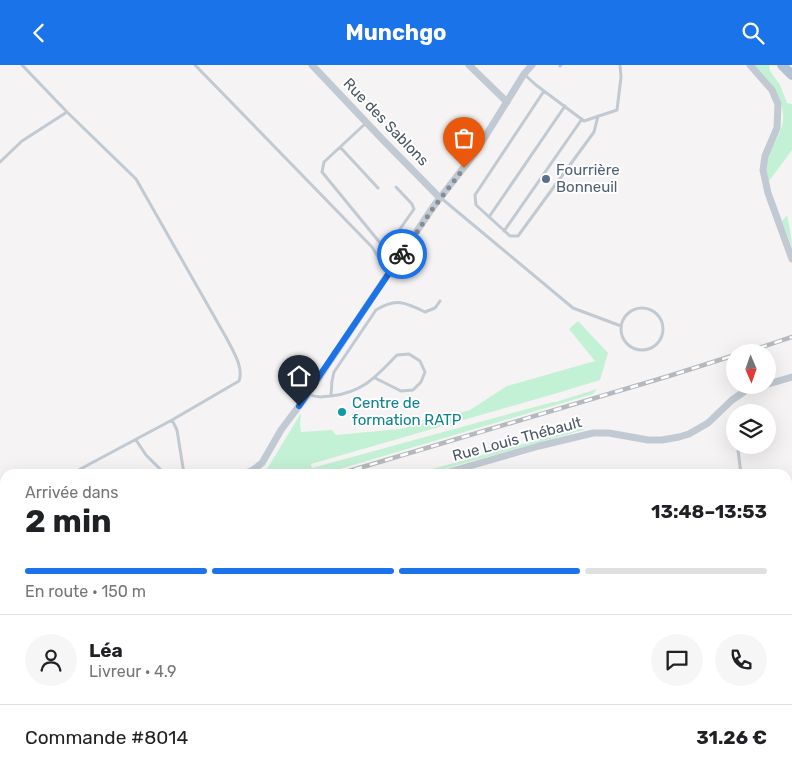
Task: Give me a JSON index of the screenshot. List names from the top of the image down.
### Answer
{
  "streets": {
    "street": ["Rue des Sablons", "Rue Louis Thébault"]
  },
  "places": ["Fourrière Bonneuil", "Centre de formation RATP"],
  "north": "bottom",
  "page": {
    "header": "Munchgo",
    "heading": ["2 min", "Arrivée dans", "13:48–13:53"],
    "panel": [
      "Léa",
      "Livreur · 4.9",
      "Commande #8014",
      "31.26 €"
    ],
    "bar": "En route · 150 m"
  }
}
